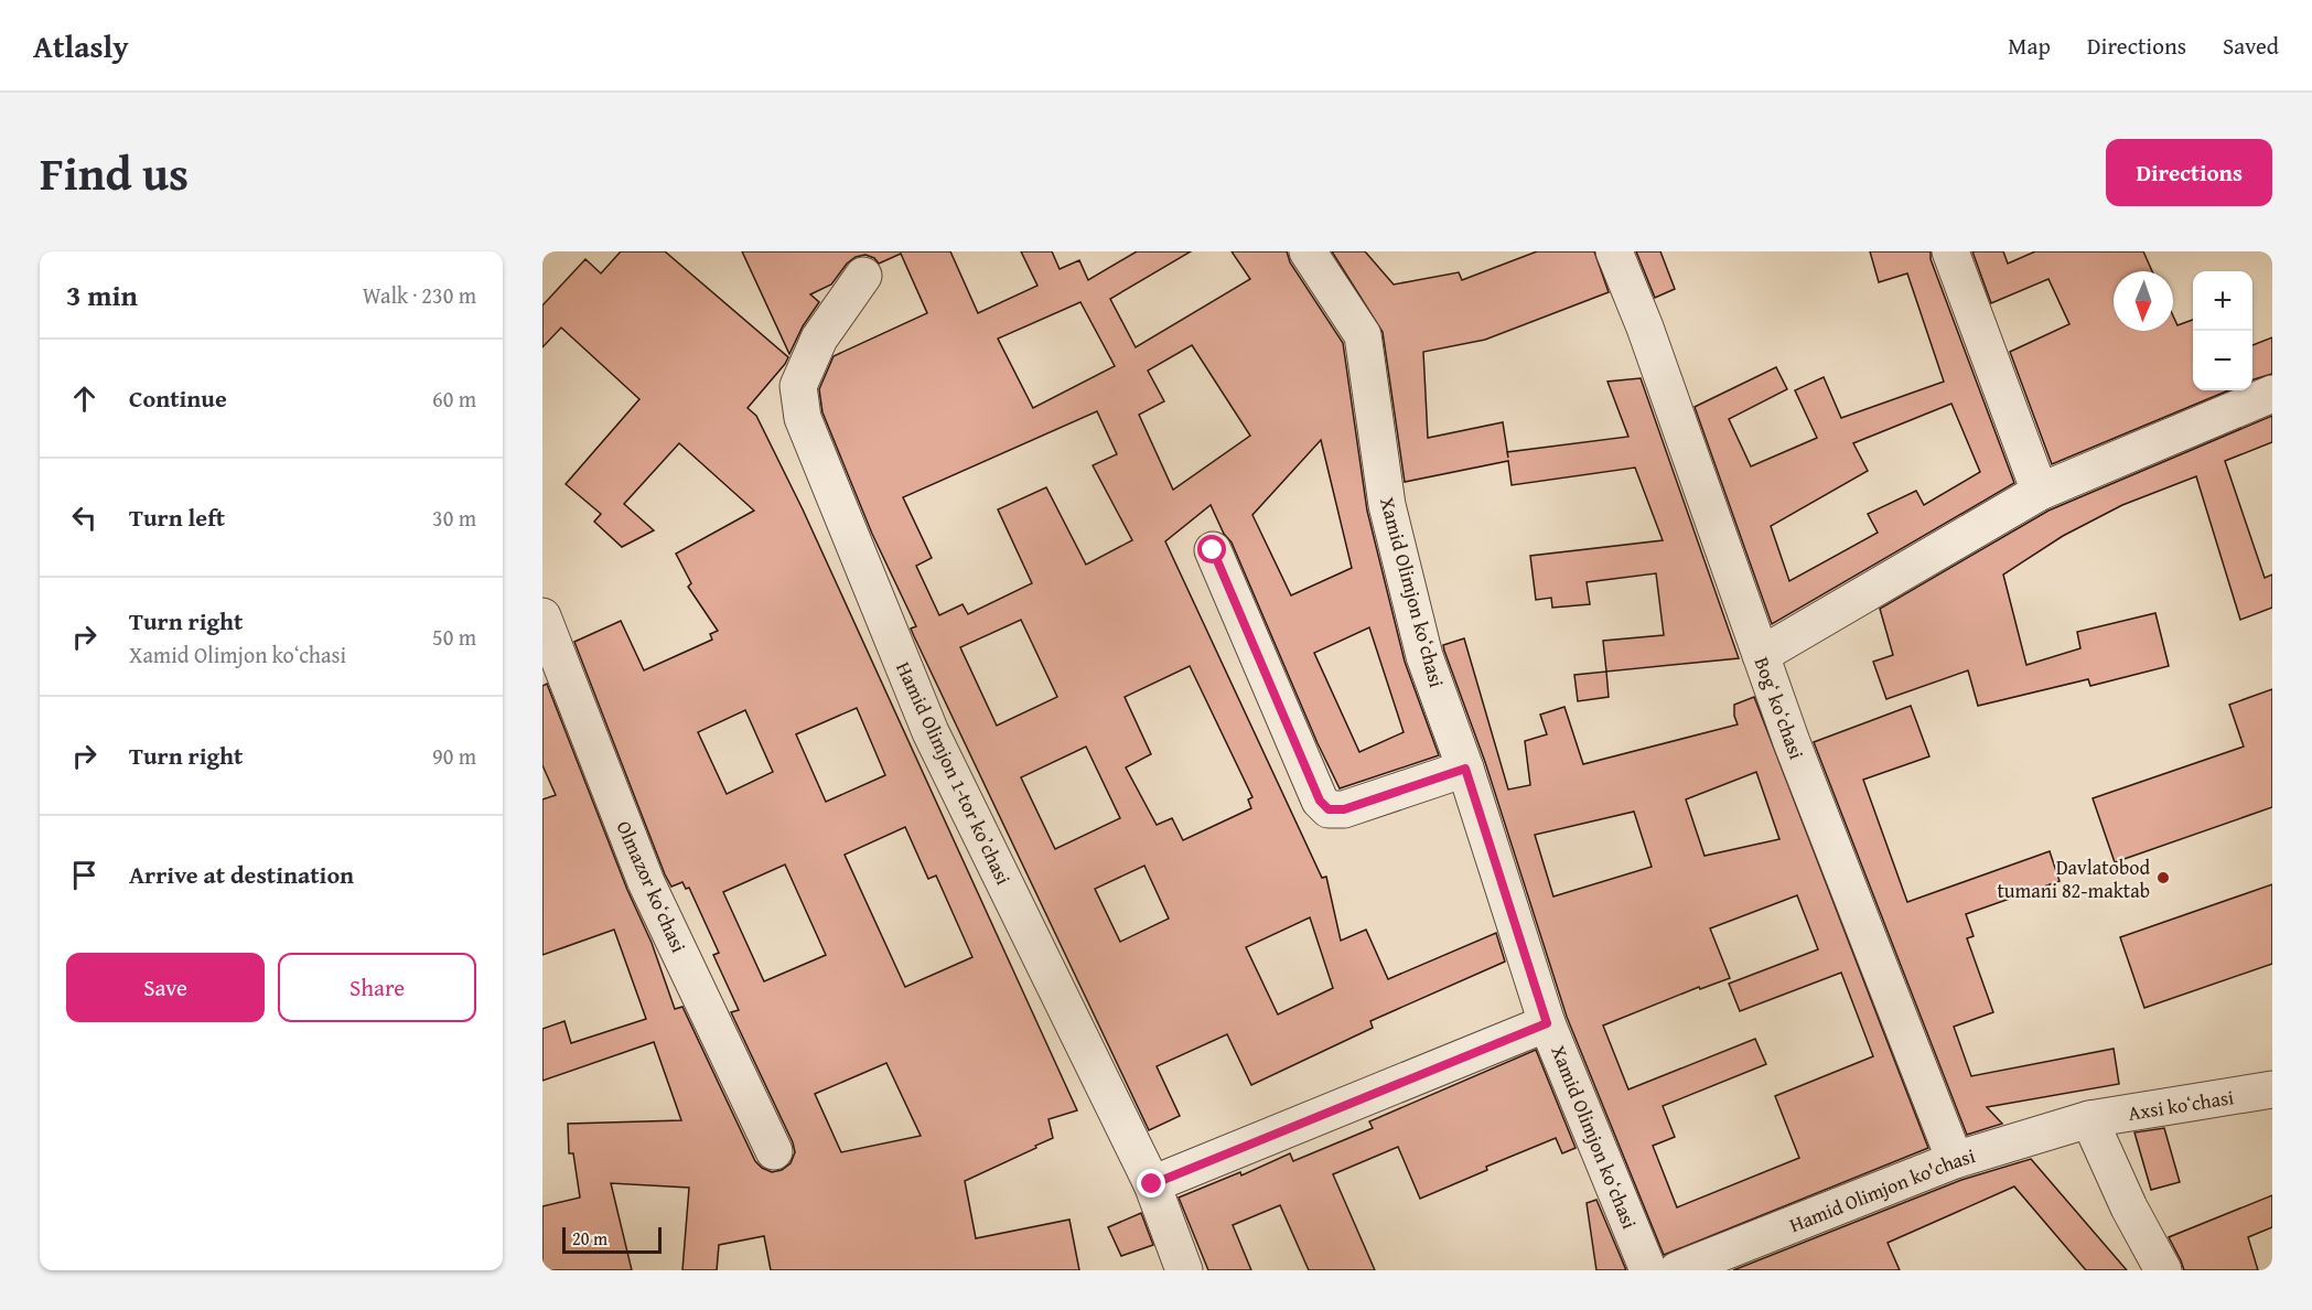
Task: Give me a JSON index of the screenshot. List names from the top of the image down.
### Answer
{
  "streets": {
    "street": [
      "Xamid Olimjon koʻchasi",
      "Bogʻ koʻchasi",
      "Hamid Olimjon 1-tor koʼchasi",
      "Olmazor koʻchasi",
      "Axsi koʻchasi",
      "Hamid Olimjon ko'chasi"
    ]
  },
  "crossings": [
    ["Bogʻ koʻchasi", "Hamid Olimjon ko'chasi"],
    ["Axsi koʻchasi", "Hamid Olimjon ko'chasi"]
  ],
  "places": ["Davlatobod tumani 82-maktab"],
  "scale_bar": "20 m",
  "north": "bottom",
  "page": {
    "header": "Atlasly",
    "nav": ["Map", "Directions", "Saved"],
    "title": "Find us",
    "buttons": [
      "Directions",
      ["Save", "Share"]
    ],
    "heading": ["3 min", "Walk · 230 m"],
    "map_buttons": ["+", "−"],
    "list": [
      ["Continue", "60 m"],
      ["Turn left", "30 m"],
      ["Turn right", "Xamid Olimjon koʻchasi", "50 m"],
      ["Turn right", "90 m"],
      "Arrive at destination"
    ],
    "scale": "20 m"
  }
}
